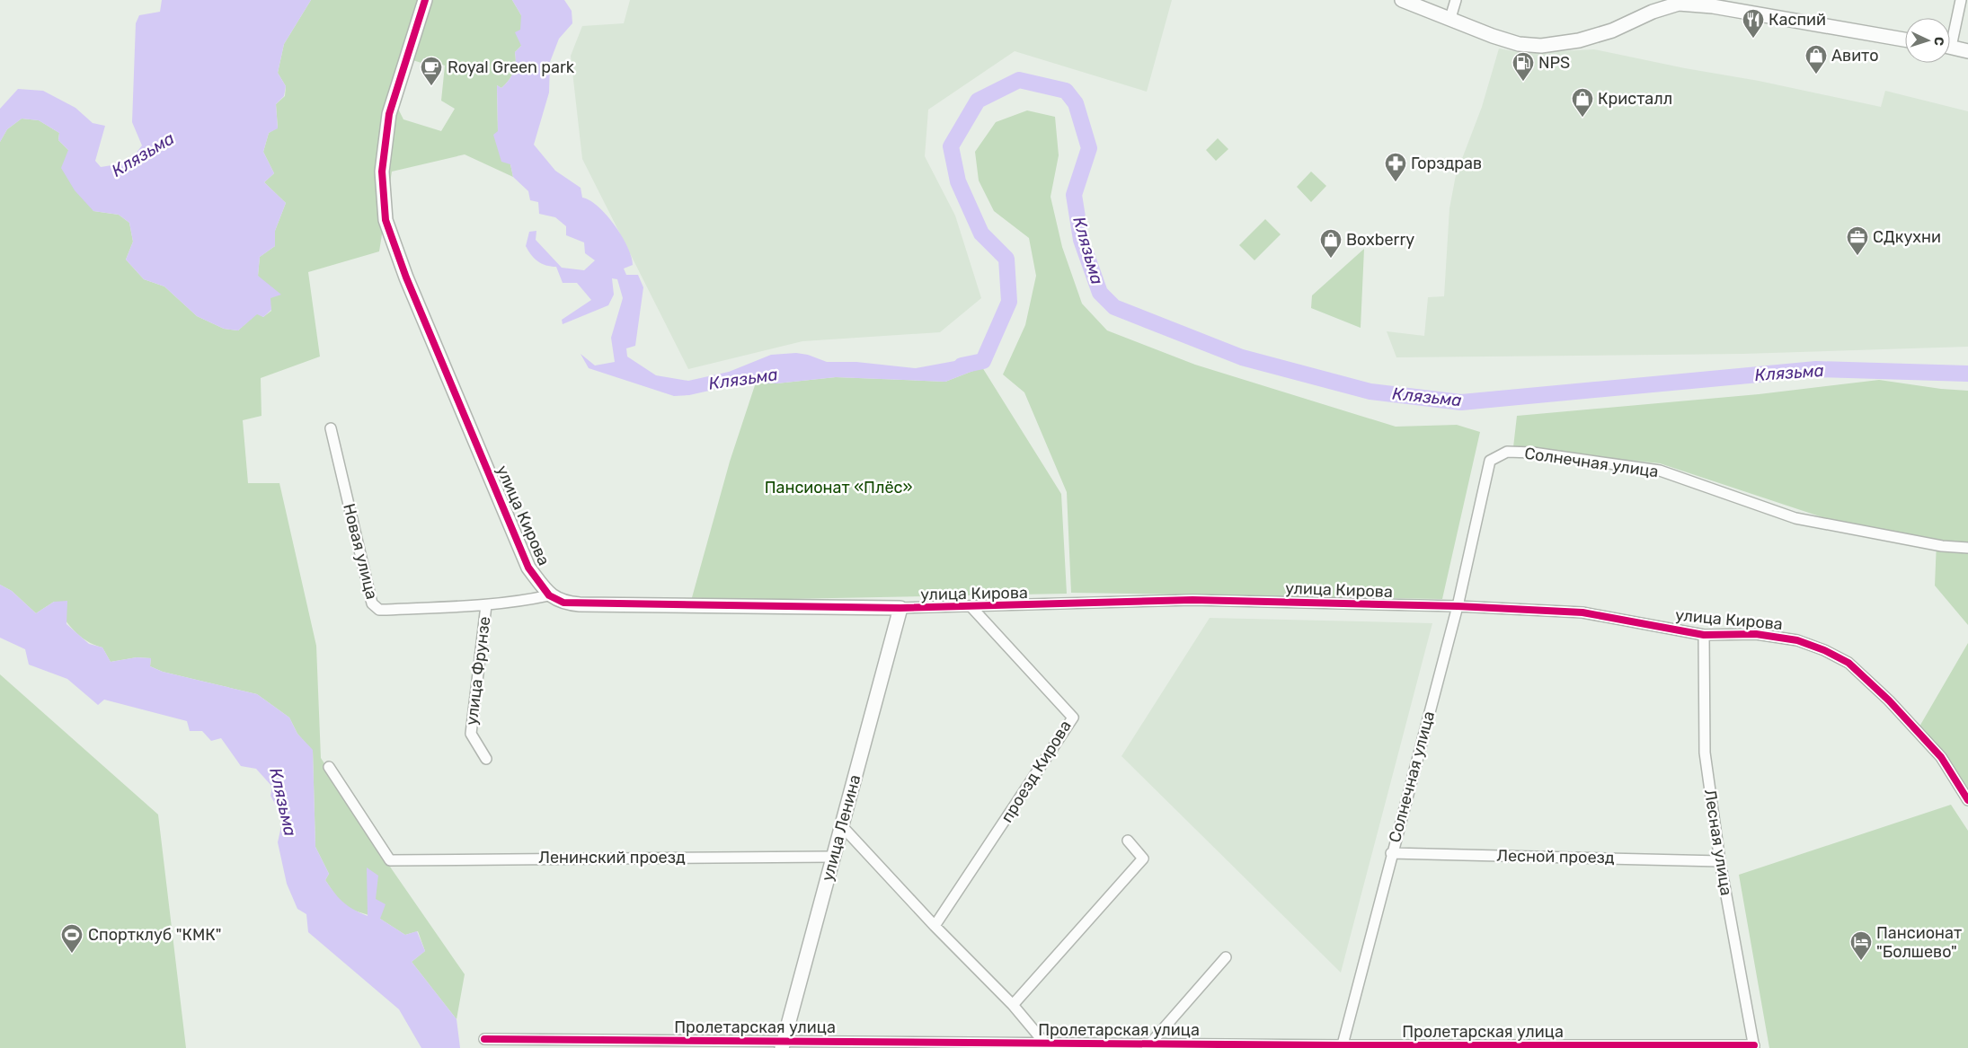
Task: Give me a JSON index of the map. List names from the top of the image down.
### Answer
{
  "streets": {
    "street": [
      "Солнечная улица",
      "улица Кирова",
      "Новая улица",
      "улица Фрунзе",
      "проезд Кирова",
      "улица Ленина",
      "Лесная улица",
      "Лесной проезд",
      "Ленинский проезд",
      "Пролетарская улица"
    ]
  },
  "crossings": [
    ["Солнечная улица", "улица Кирова"],
    ["Солнечная улица", "Лесной проезд"],
    ["Солнечная улица", "Пролетарская улица"],
    ["улица Кирова", "Новая улица"],
    ["улица Кирова", "проезд Кирова"],
    ["улица Кирова", "улица Ленина"],
    ["улица Кирова", "Лесная улица"],
    ["Новая улица", "улица Фрунзе"],
    ["улица Ленина", "Ленинский проезд"],
    ["улица Ленина", "Пролетарская улица"],
    ["Лесная улица", "Лесной проезд"],
    ["Лесная улица", "Пролетарская улица"]
  ],
  "water": ["Клязьма"],
  "parks": ["Пансионат «Плёс»"],
  "places": {
    "restaurant": ["Каспий"],
    "shop": ["Авито", "Кристалл", "Boxberry"],
    "fuel station": ["NPS"],
    "cafe": ["Royal Green park"],
    "pharmacy": ["Горздрав"],
    "office": ["СДкухни"],
    "sports": ["Спортклуб \"КМК\""],
    "hotel": ["Пансионат \"Болшево\""]
  },
  "north": "right"
}
